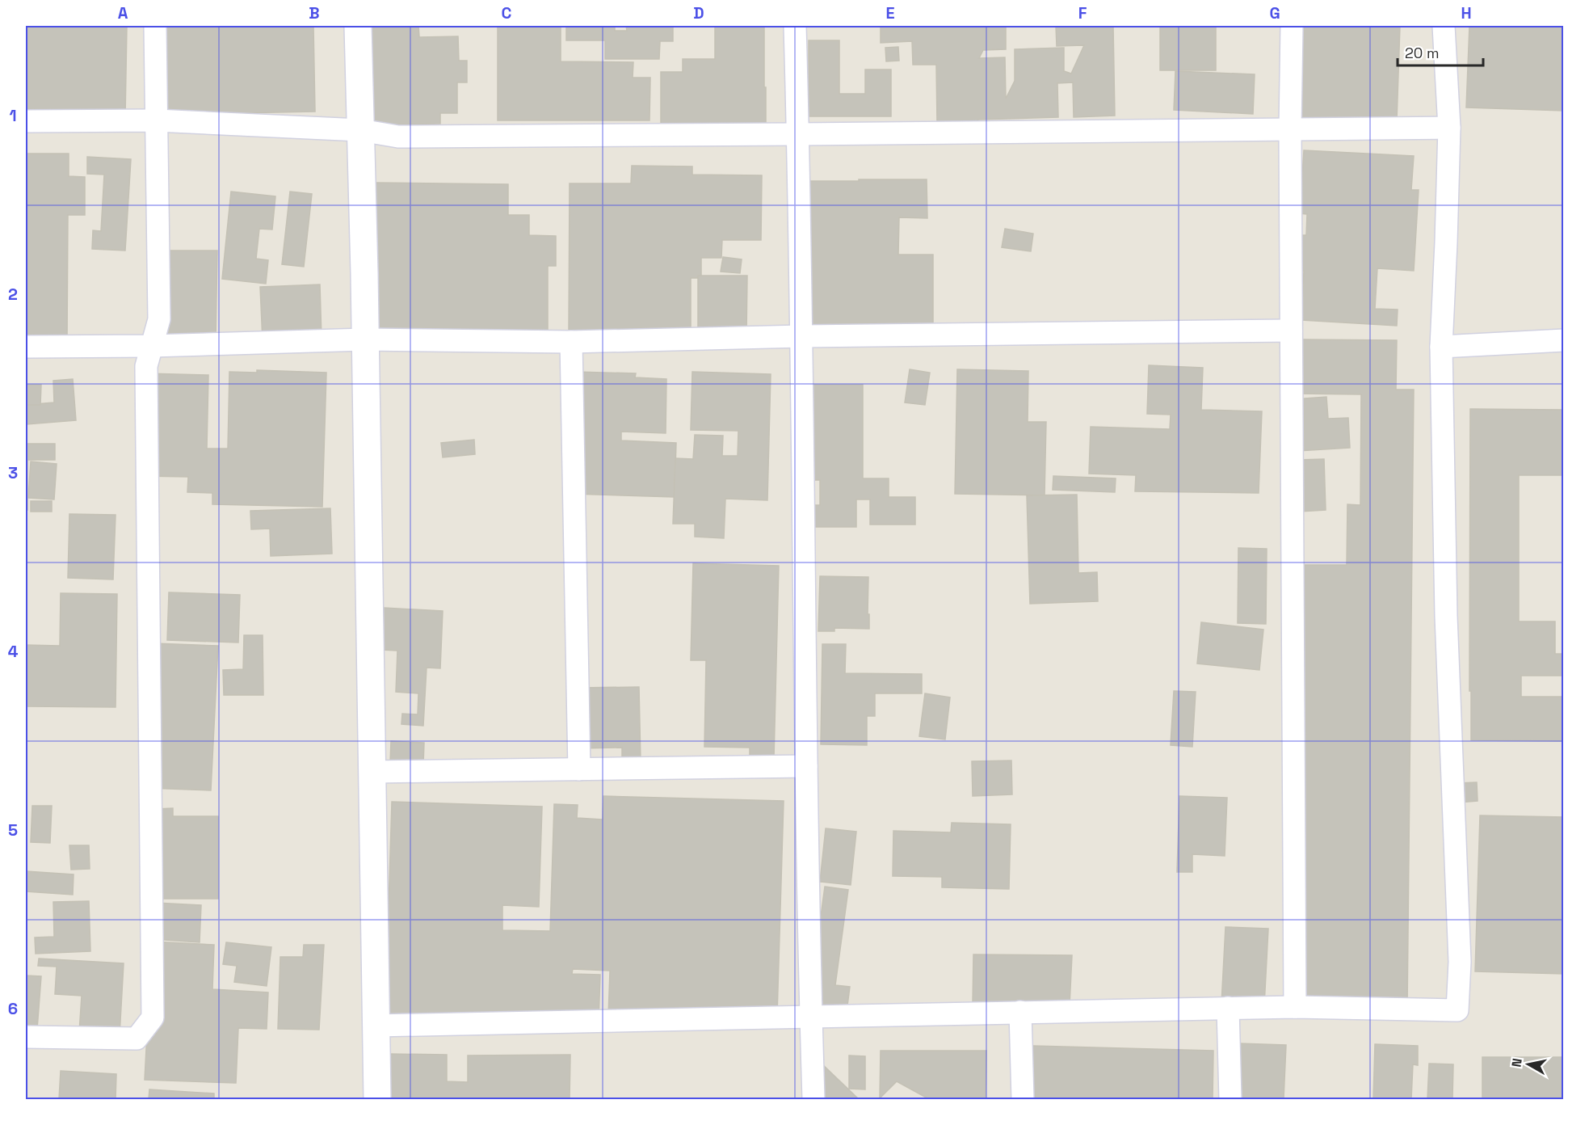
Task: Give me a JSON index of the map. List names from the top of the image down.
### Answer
{
  "scale_bar": "20 m",
  "north": "left",
  "grid": {
    "columns": [
      "A",
      "B",
      "C",
      "D",
      "E",
      "F",
      "G",
      "H"
    ],
    "rows": [
      "1",
      "2",
      "3",
      "4",
      "5",
      "6"
    ]
  }
}
